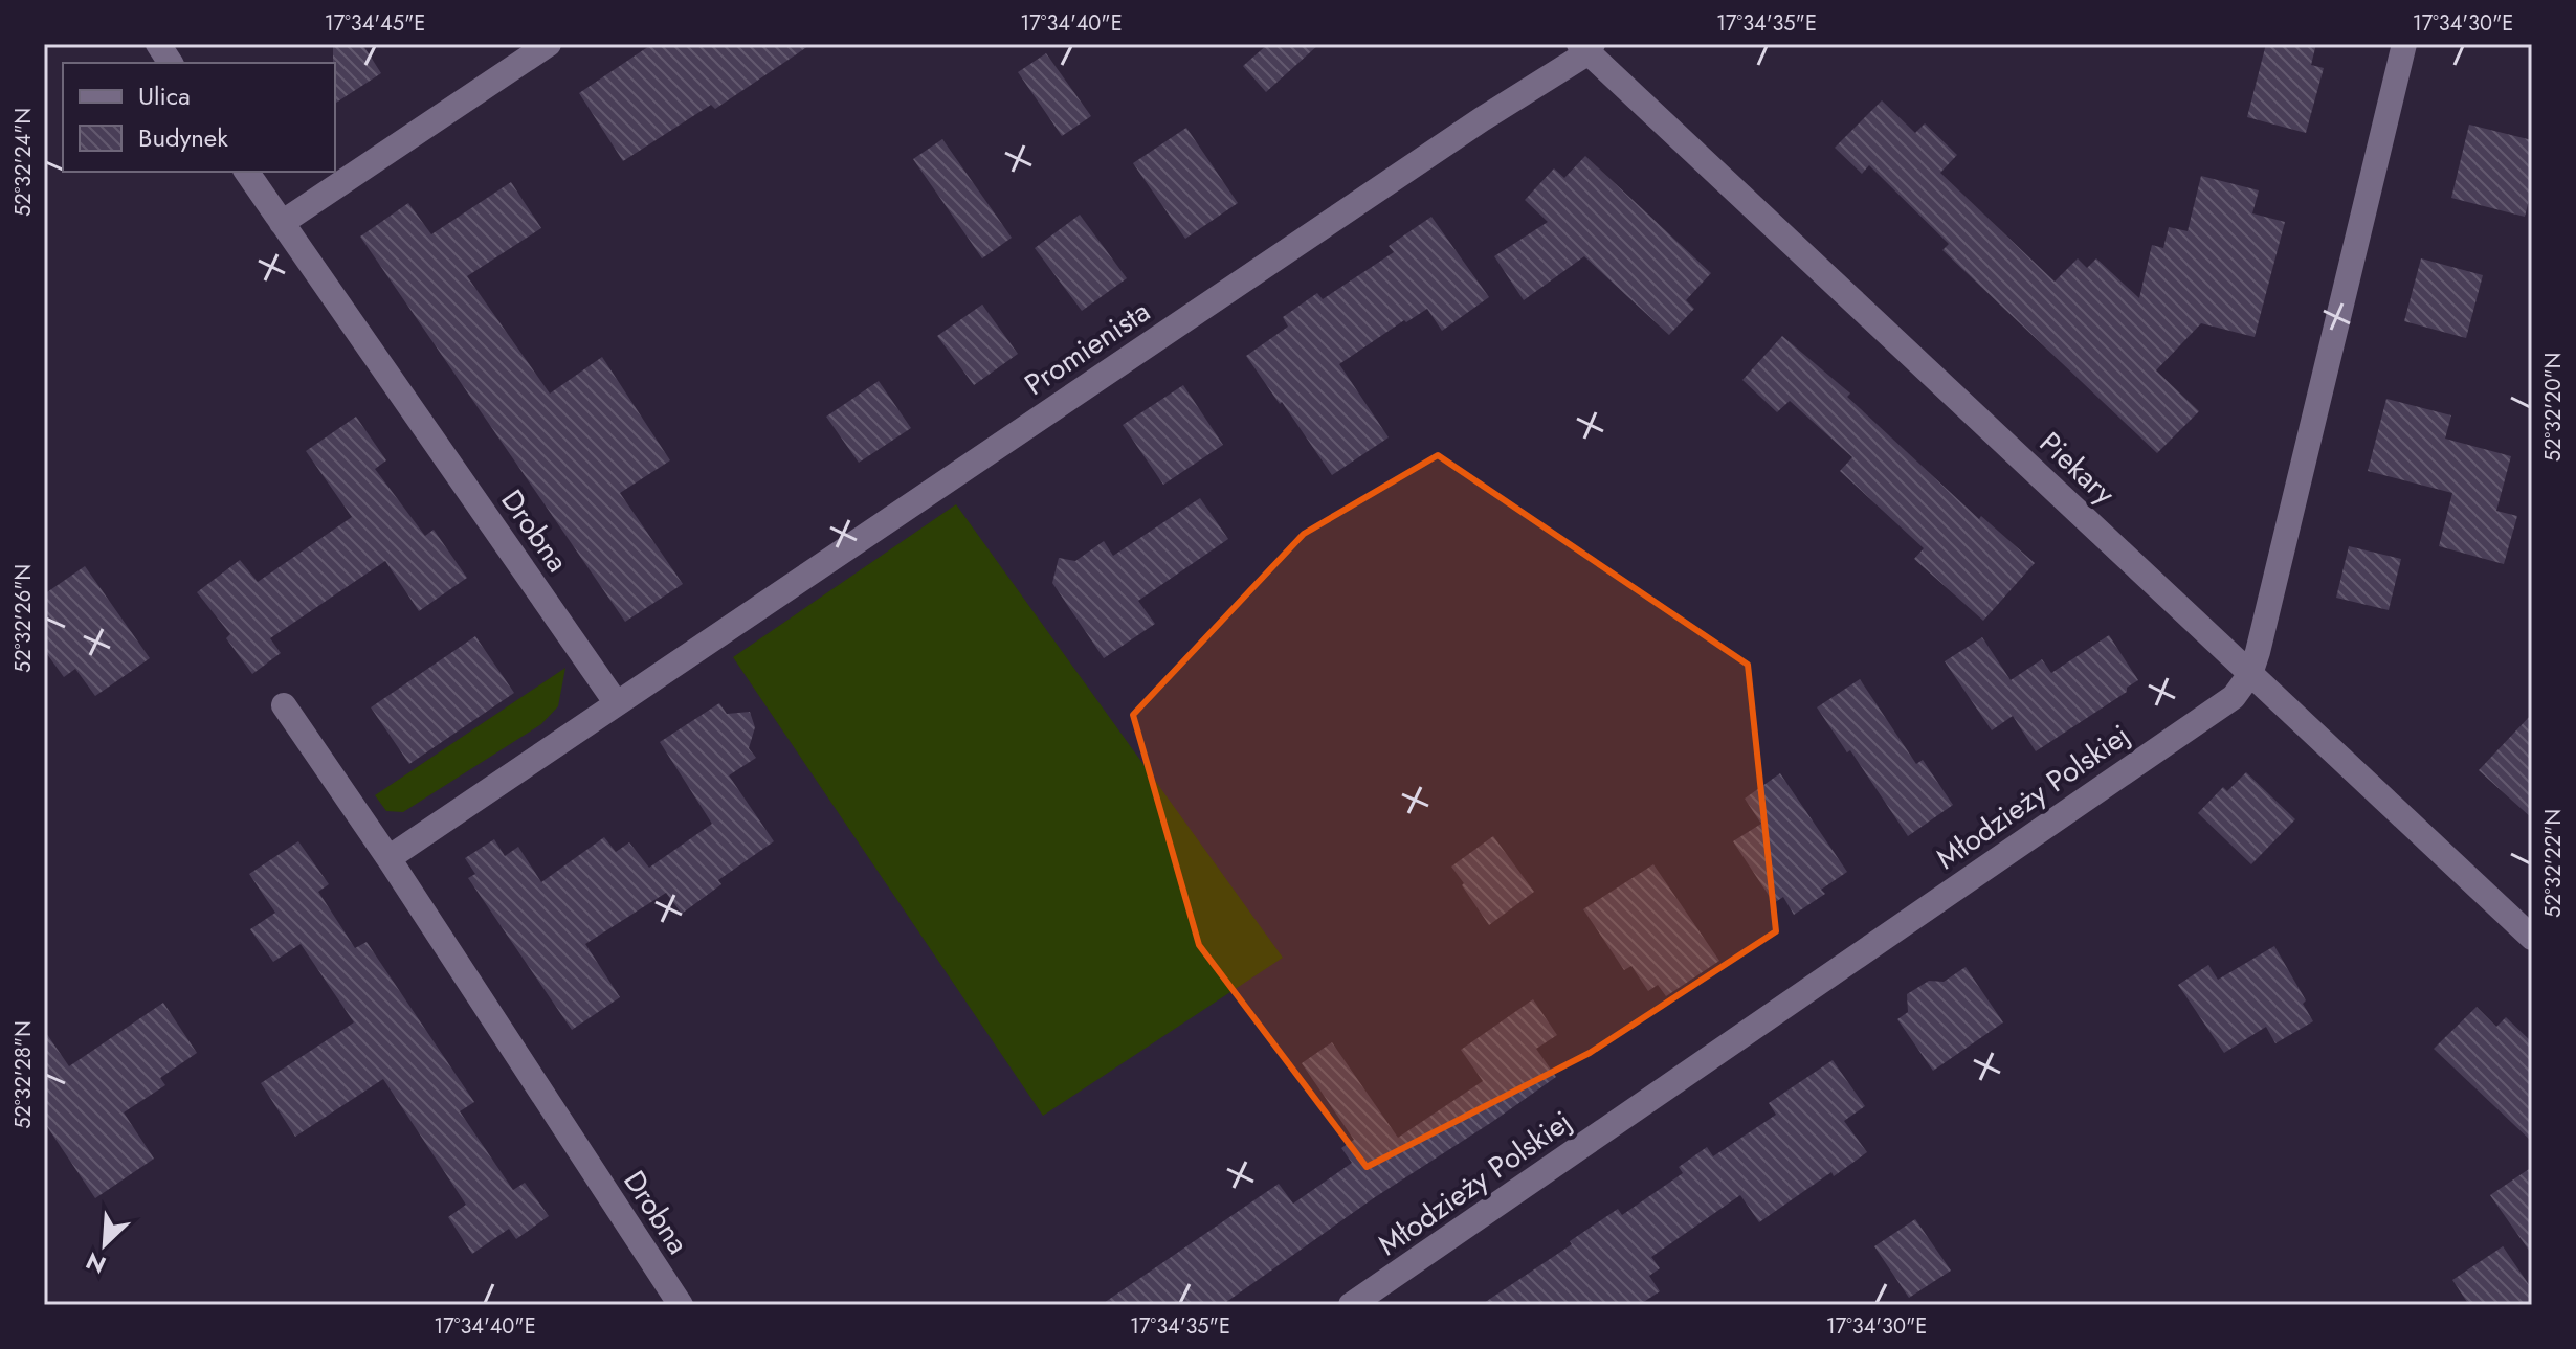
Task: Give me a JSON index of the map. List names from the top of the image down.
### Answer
{
  "streets": {
    "street": [
      "Promienista",
      "Piekary",
      "Drobna",
      "Młodzieży Polskiej"
    ]
  },
  "crossings": [
    ["Promienista", "Piekary"],
    ["Promienista", "Drobna"],
    ["Piekary", "Młodzieży Polskiej"]
  ],
  "legend": ["Ulica", "Budynek"],
  "north": "bottom left",
  "coordinates": [
    "17°34'45\"E",
    "17°34'40\"E",
    "17°34'35\"E",
    "17°34'30\"E",
    "52°32'24\"N",
    "52°32'20\"N",
    "52°32'26\"N",
    "52°32'22\"N",
    "52°32'28\"N"
  ]
}
